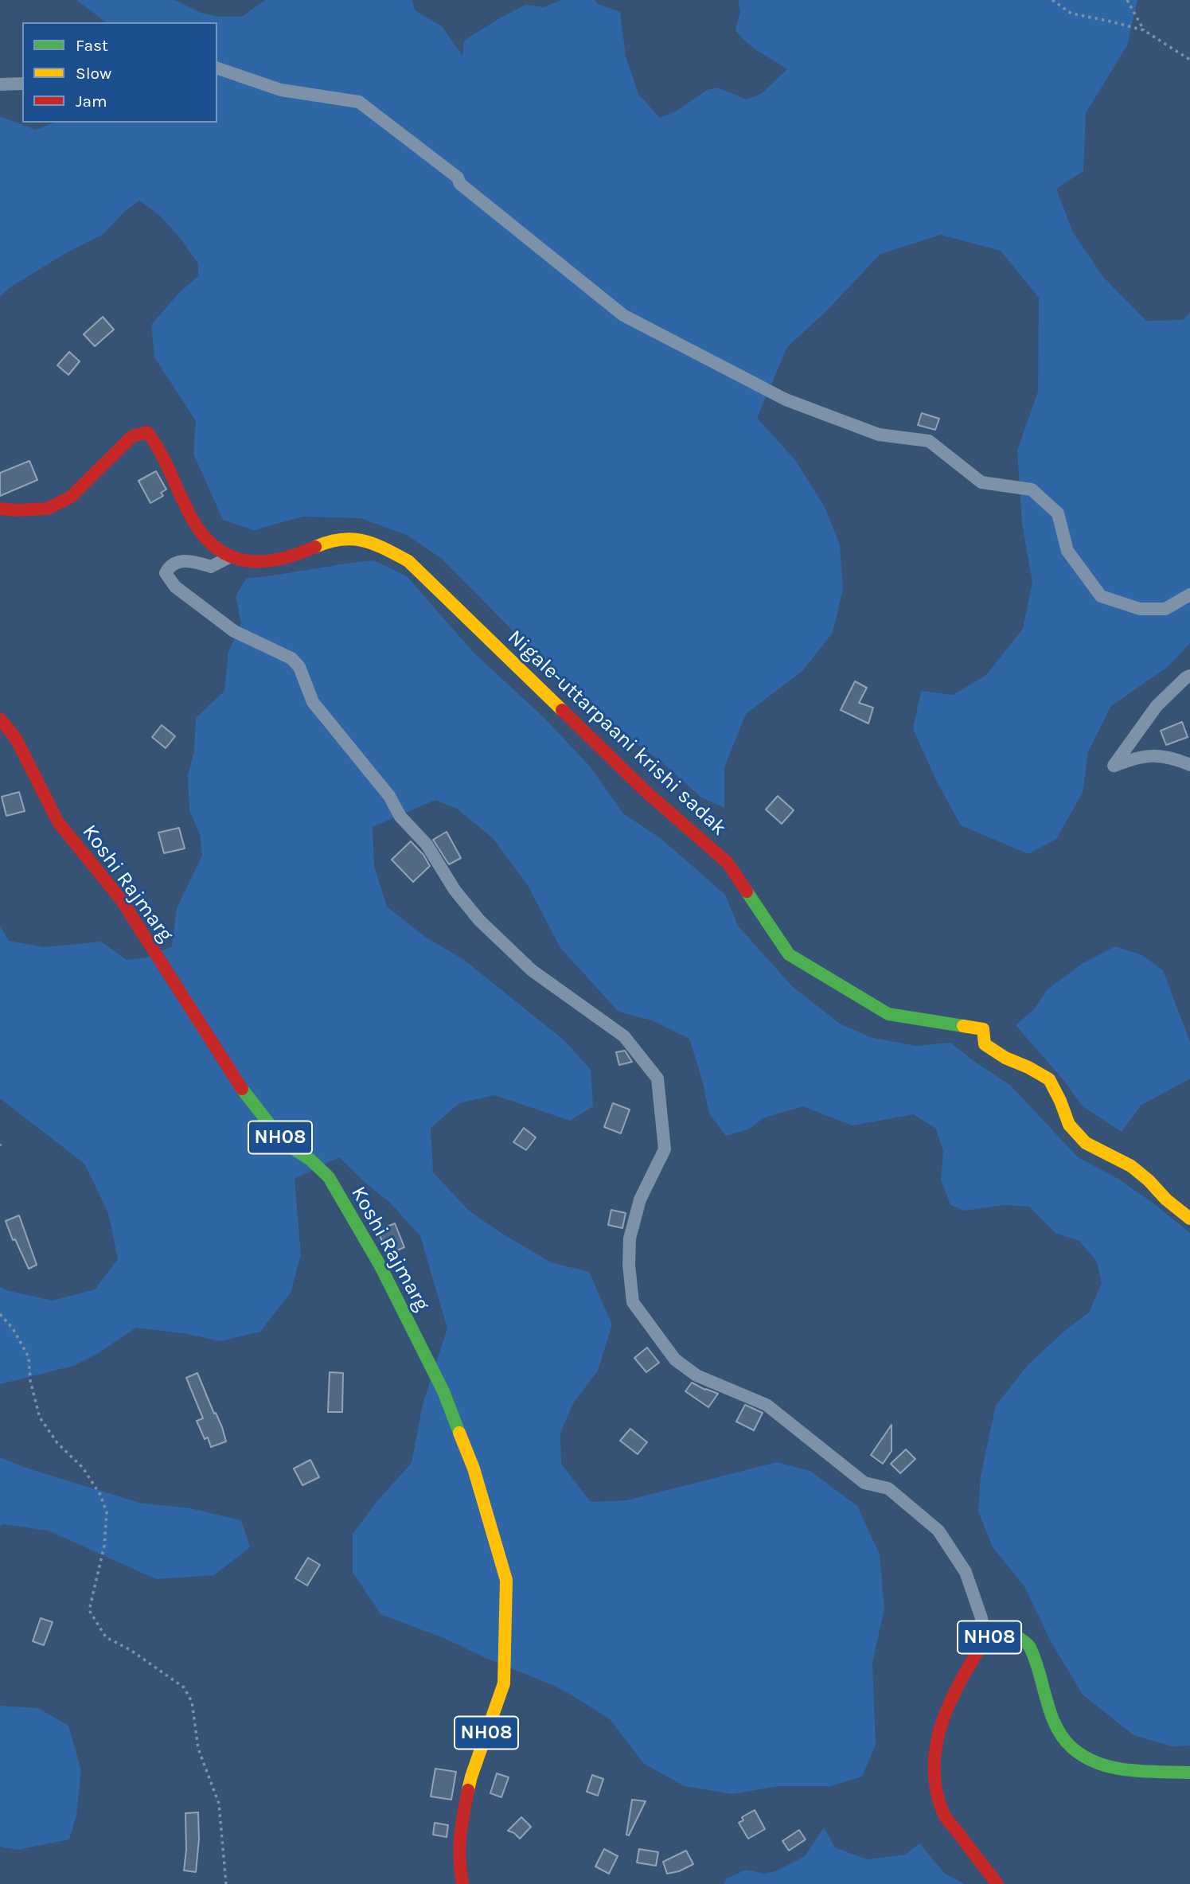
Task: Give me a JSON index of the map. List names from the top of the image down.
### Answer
{
  "streets": {
    "main road": ["Nigale-uttarpaani krishi sadak", "Koshi Rajmarg", "NH08"]
  },
  "legend": ["Fast", "Slow", "Jam"]
}
